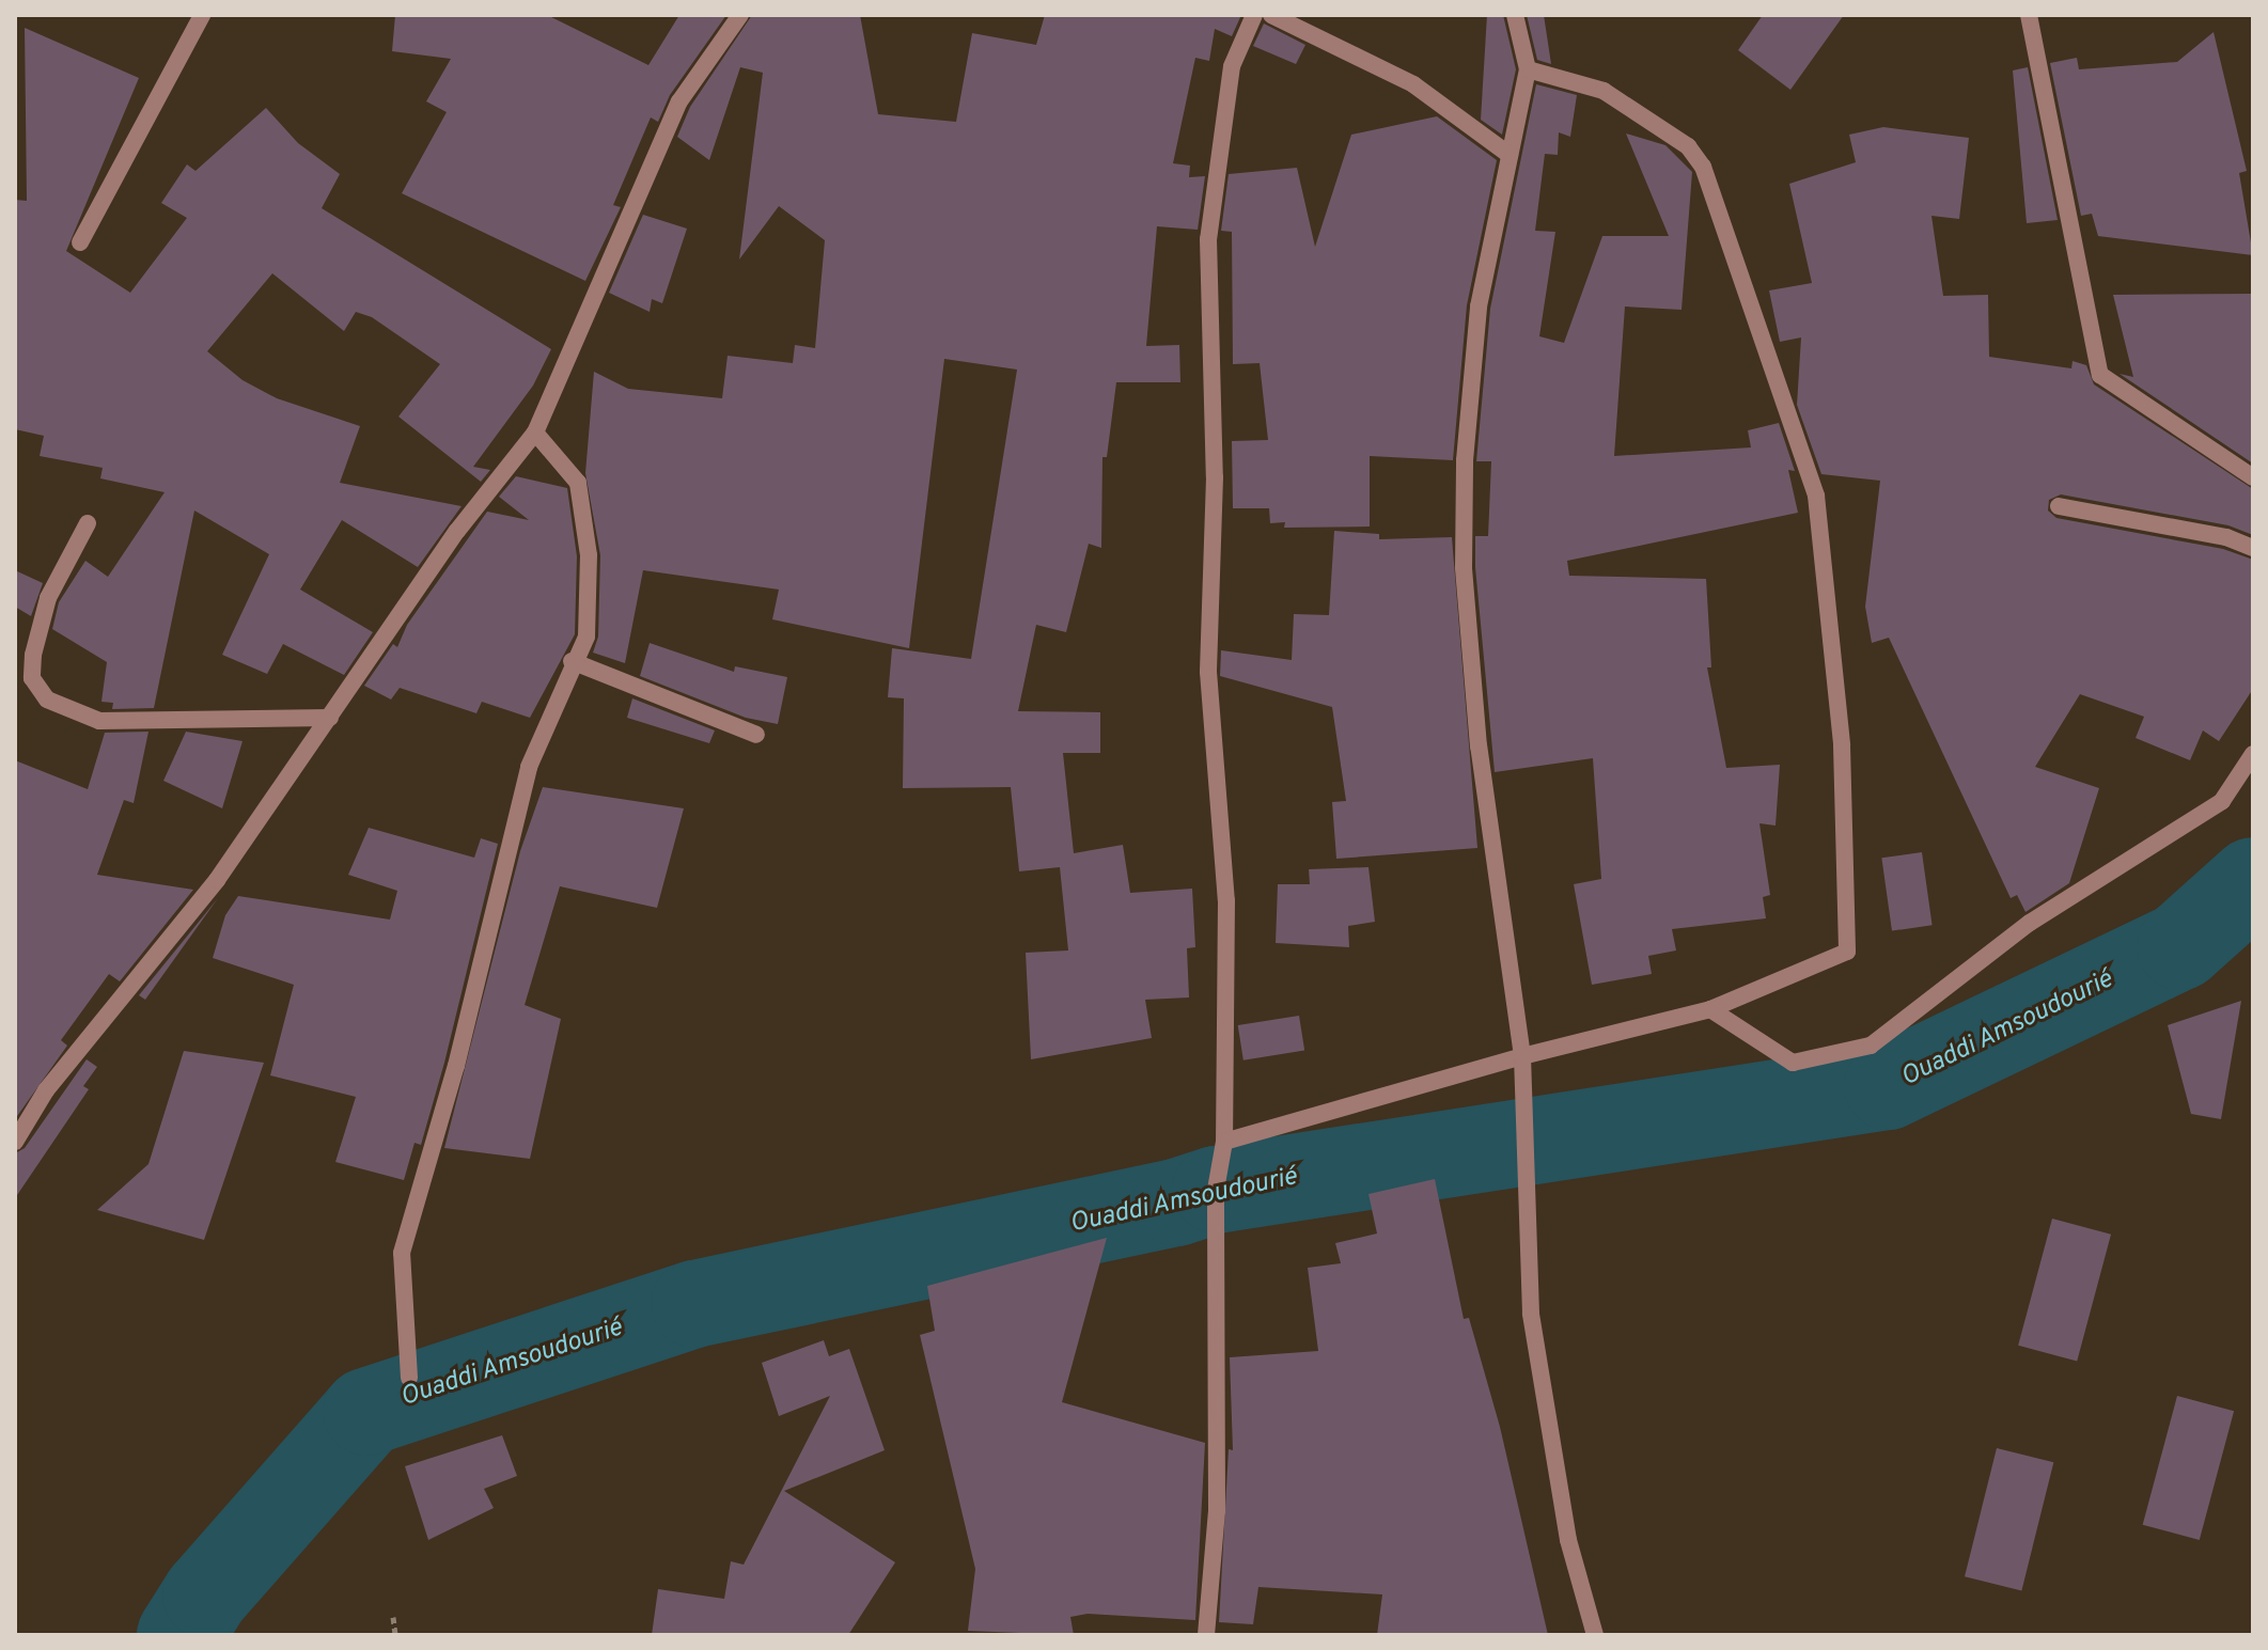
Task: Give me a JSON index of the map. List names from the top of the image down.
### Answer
{
  "water": ["Ouaddi Amsoudourié"]
}
